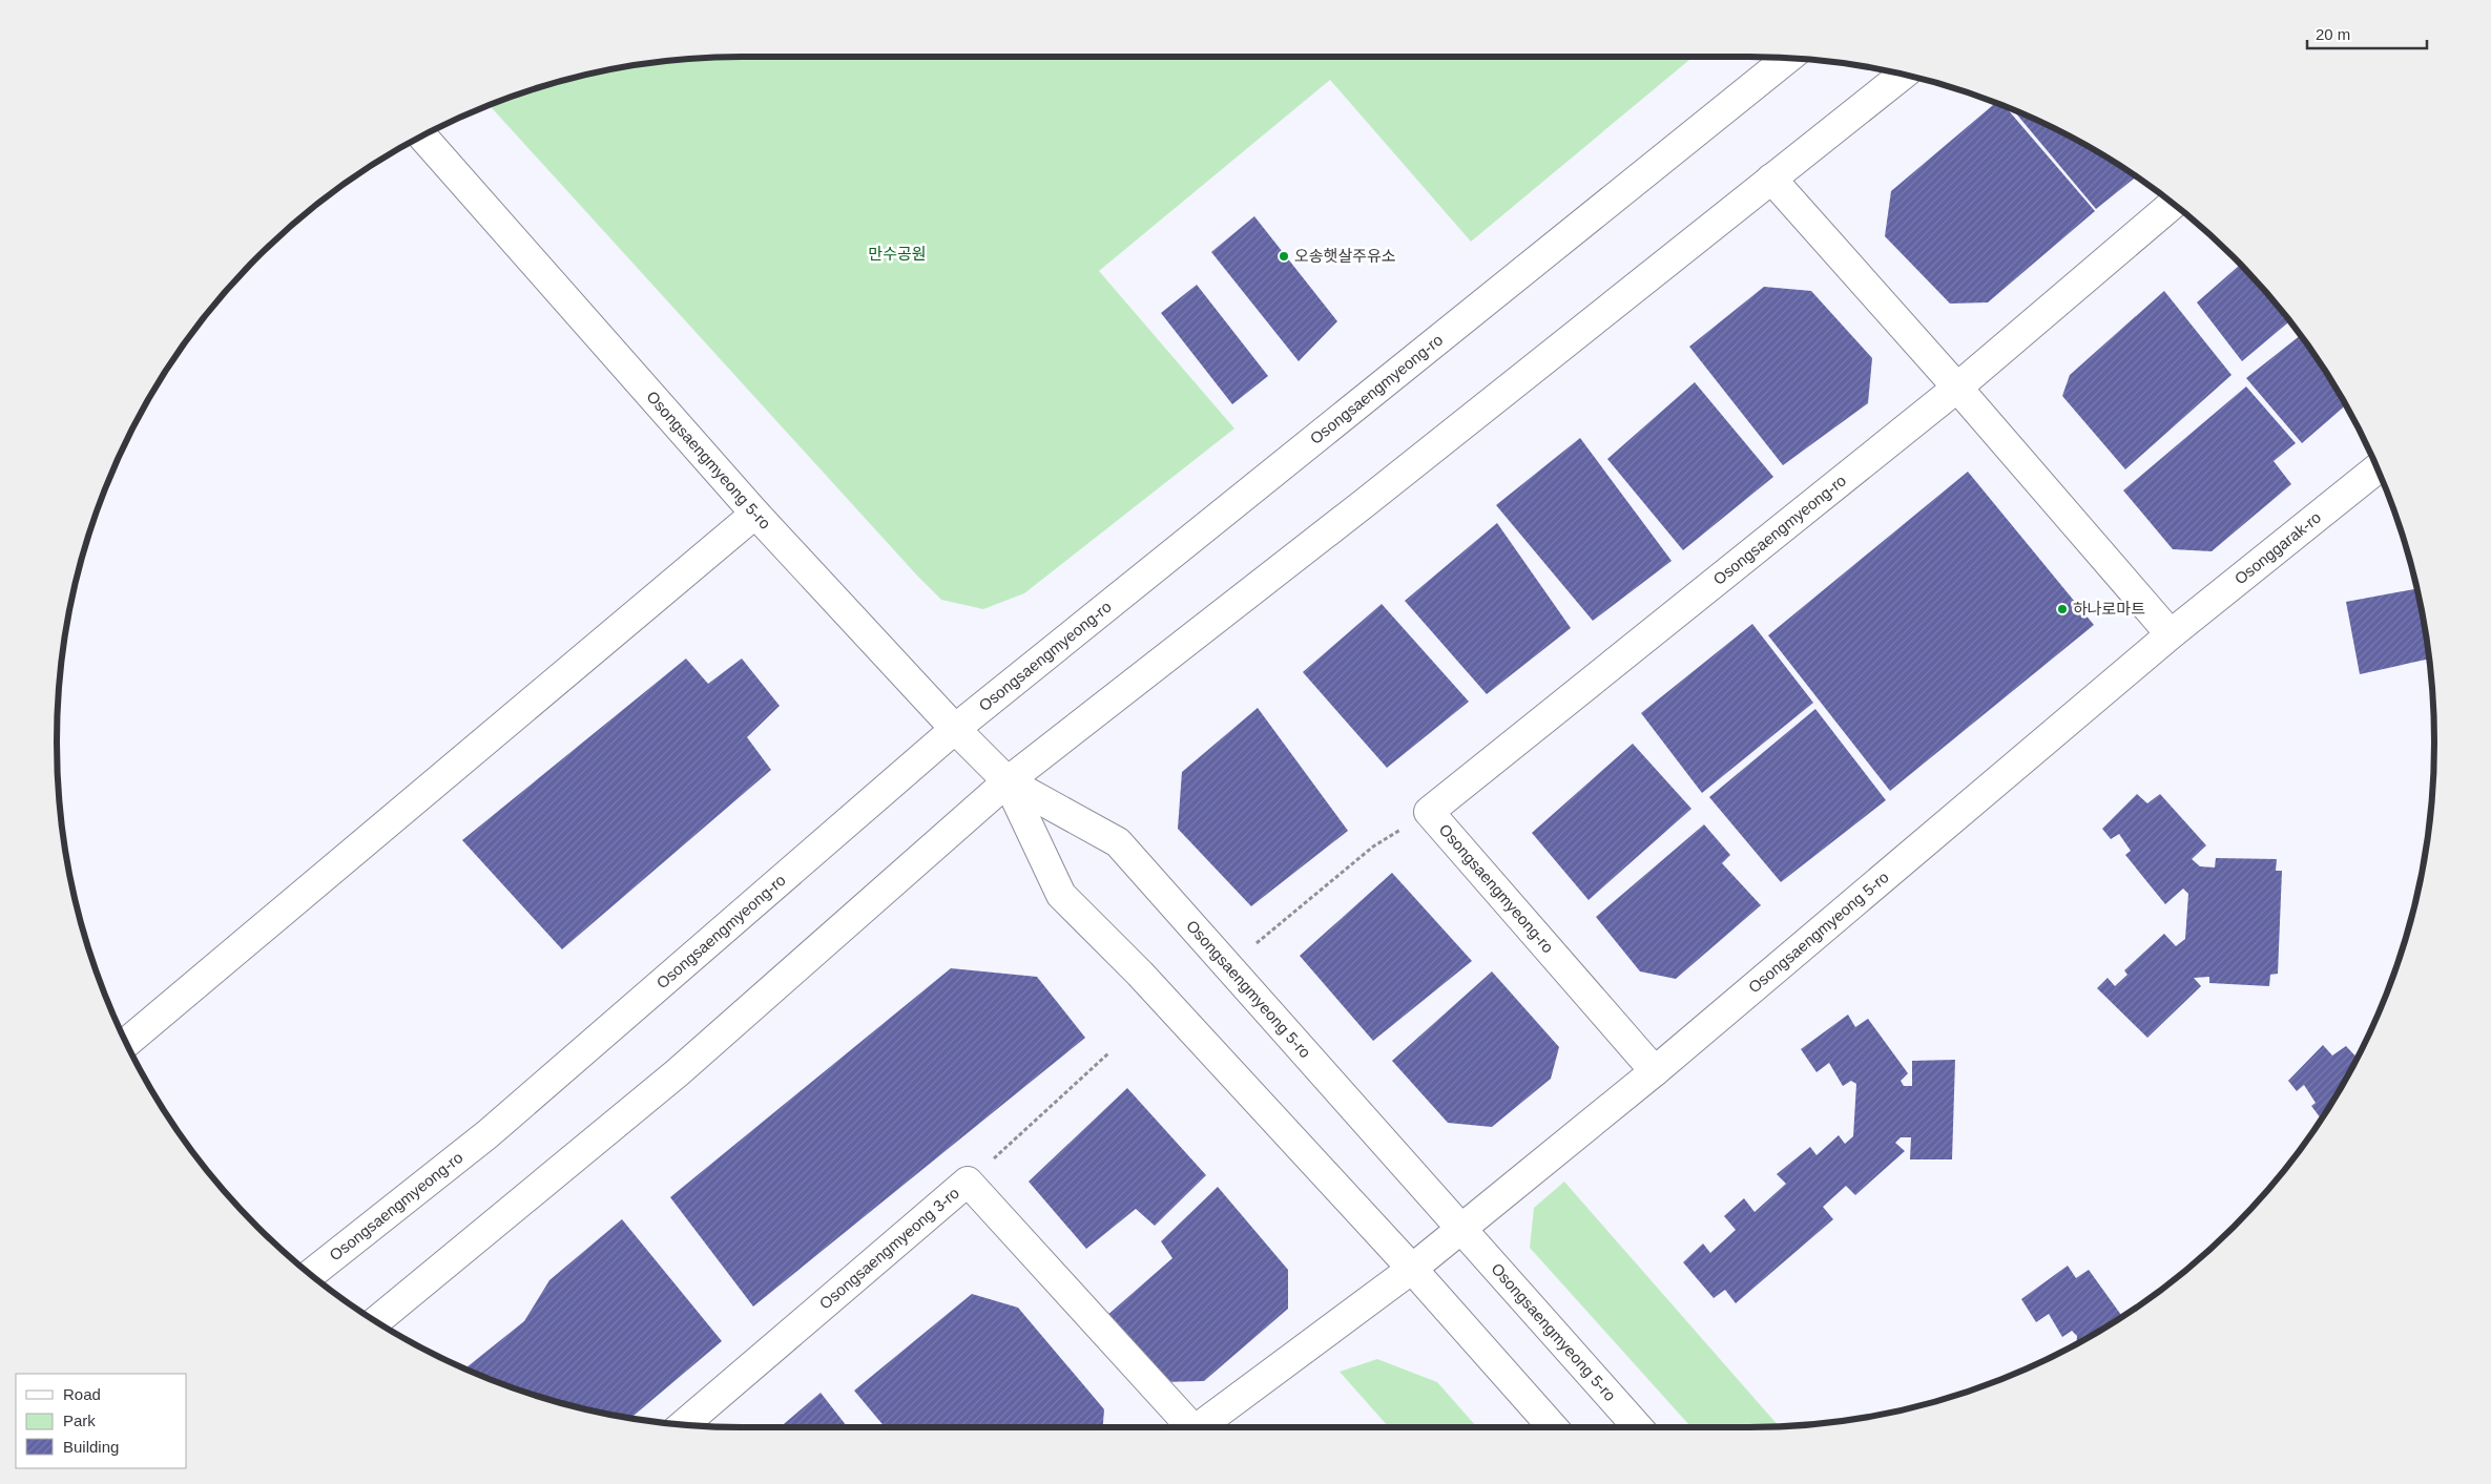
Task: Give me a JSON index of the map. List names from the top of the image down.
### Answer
{
  "streets": {
    "street": [
      "Osongsaengmyeong-ro",
      "Osongsaengmyeong 5-ro",
      "Osonggarak-ro",
      "Osongsaengmyeong 3-ro"
    ]
  },
  "crossings": [
    ["Osongsaengmyeong-ro", "Osongsaengmyeong 5-ro"],
    ["Osongsaengmyeong 5-ro", "Osonggarak-ro"]
  ],
  "parks": ["만수공원"],
  "places": ["오송햇살주유소", "하나로마트"],
  "legend": ["Road", "Park", "Building"],
  "scale_bar": "20 m"
}
